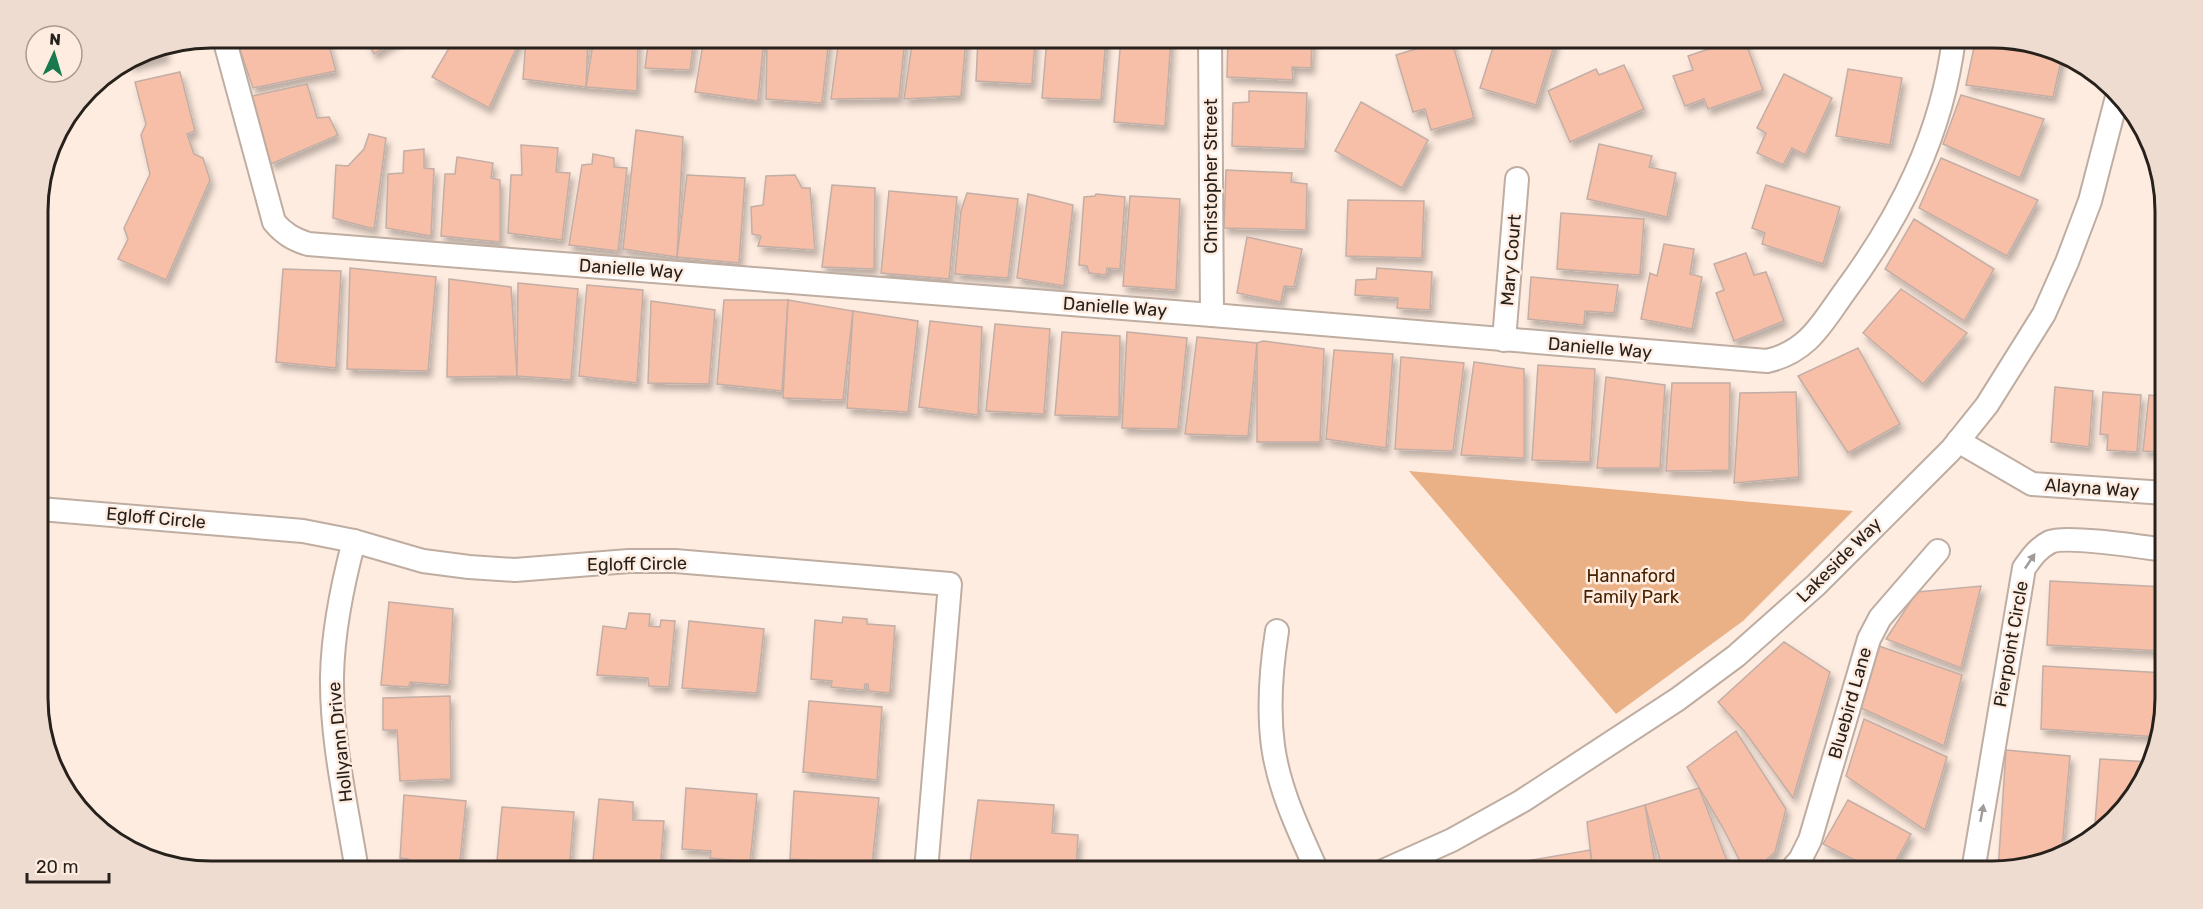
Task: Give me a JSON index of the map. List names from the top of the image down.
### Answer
{
  "streets": {
    "street": [
      "Christopher Street",
      "Mary Court",
      "Danielle Way",
      "Alayna Way",
      "Egloff Circle",
      "Lakeside Way",
      "Pierpoint Circle",
      "Bluebird Lane",
      "Hollyann Drive"
    ]
  },
  "crossings": [
    ["Christopher Street", "Danielle Way"],
    ["Mary Court", "Danielle Way"],
    ["Alayna Way", "Lakeside Way"],
    ["Egloff Circle", "Hollyann Drive"]
  ],
  "one_way": ["Pierpoint Circle"],
  "parks": ["Hannaford Family Park"],
  "scale_bar": "20 m",
  "north": "top"
}
